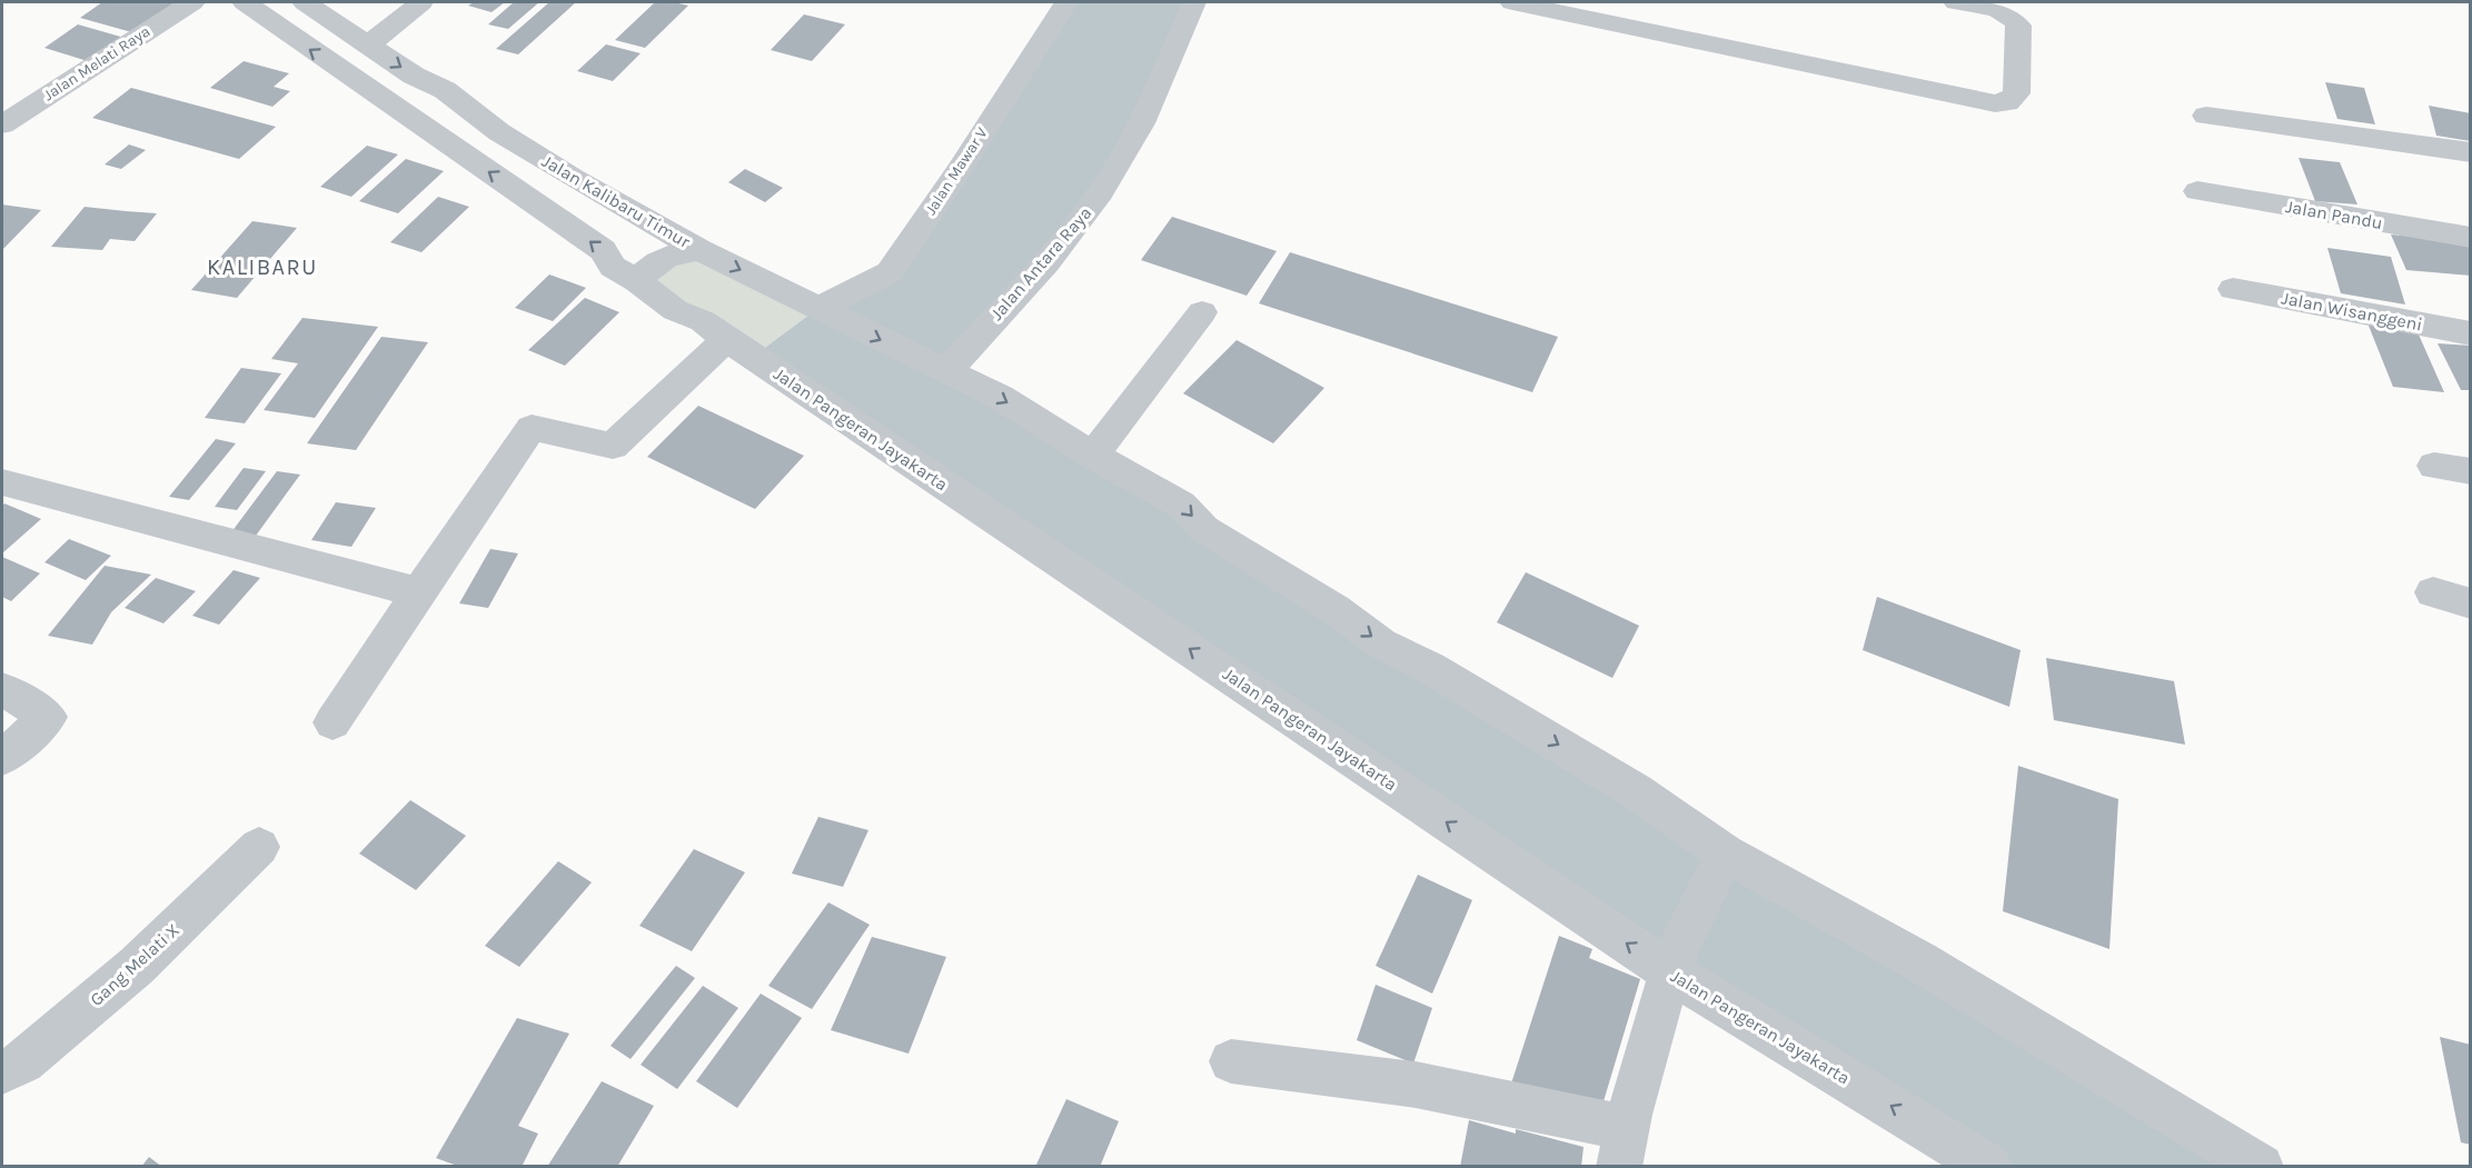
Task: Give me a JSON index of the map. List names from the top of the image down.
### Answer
{
  "streets": {
    "street": [
      "Jalan Melati Raya",
      "Jalan Mawar V",
      "Jalan Kalibaru Timur",
      "Jalan Pandu",
      "Jalan Antara Raya",
      "Jalan Wisanggeni",
      "Jalan Pangeran Jayakarta",
      "Gang Melati X"
    ]
  },
  "crossings": [
    ["Jalan Mawar V", "Jalan Kalibaru Timur"],
    ["Jalan Kalibaru Timur", "Jalan Antara Raya"]
  ],
  "districts": ["KALIBARU"]
}
